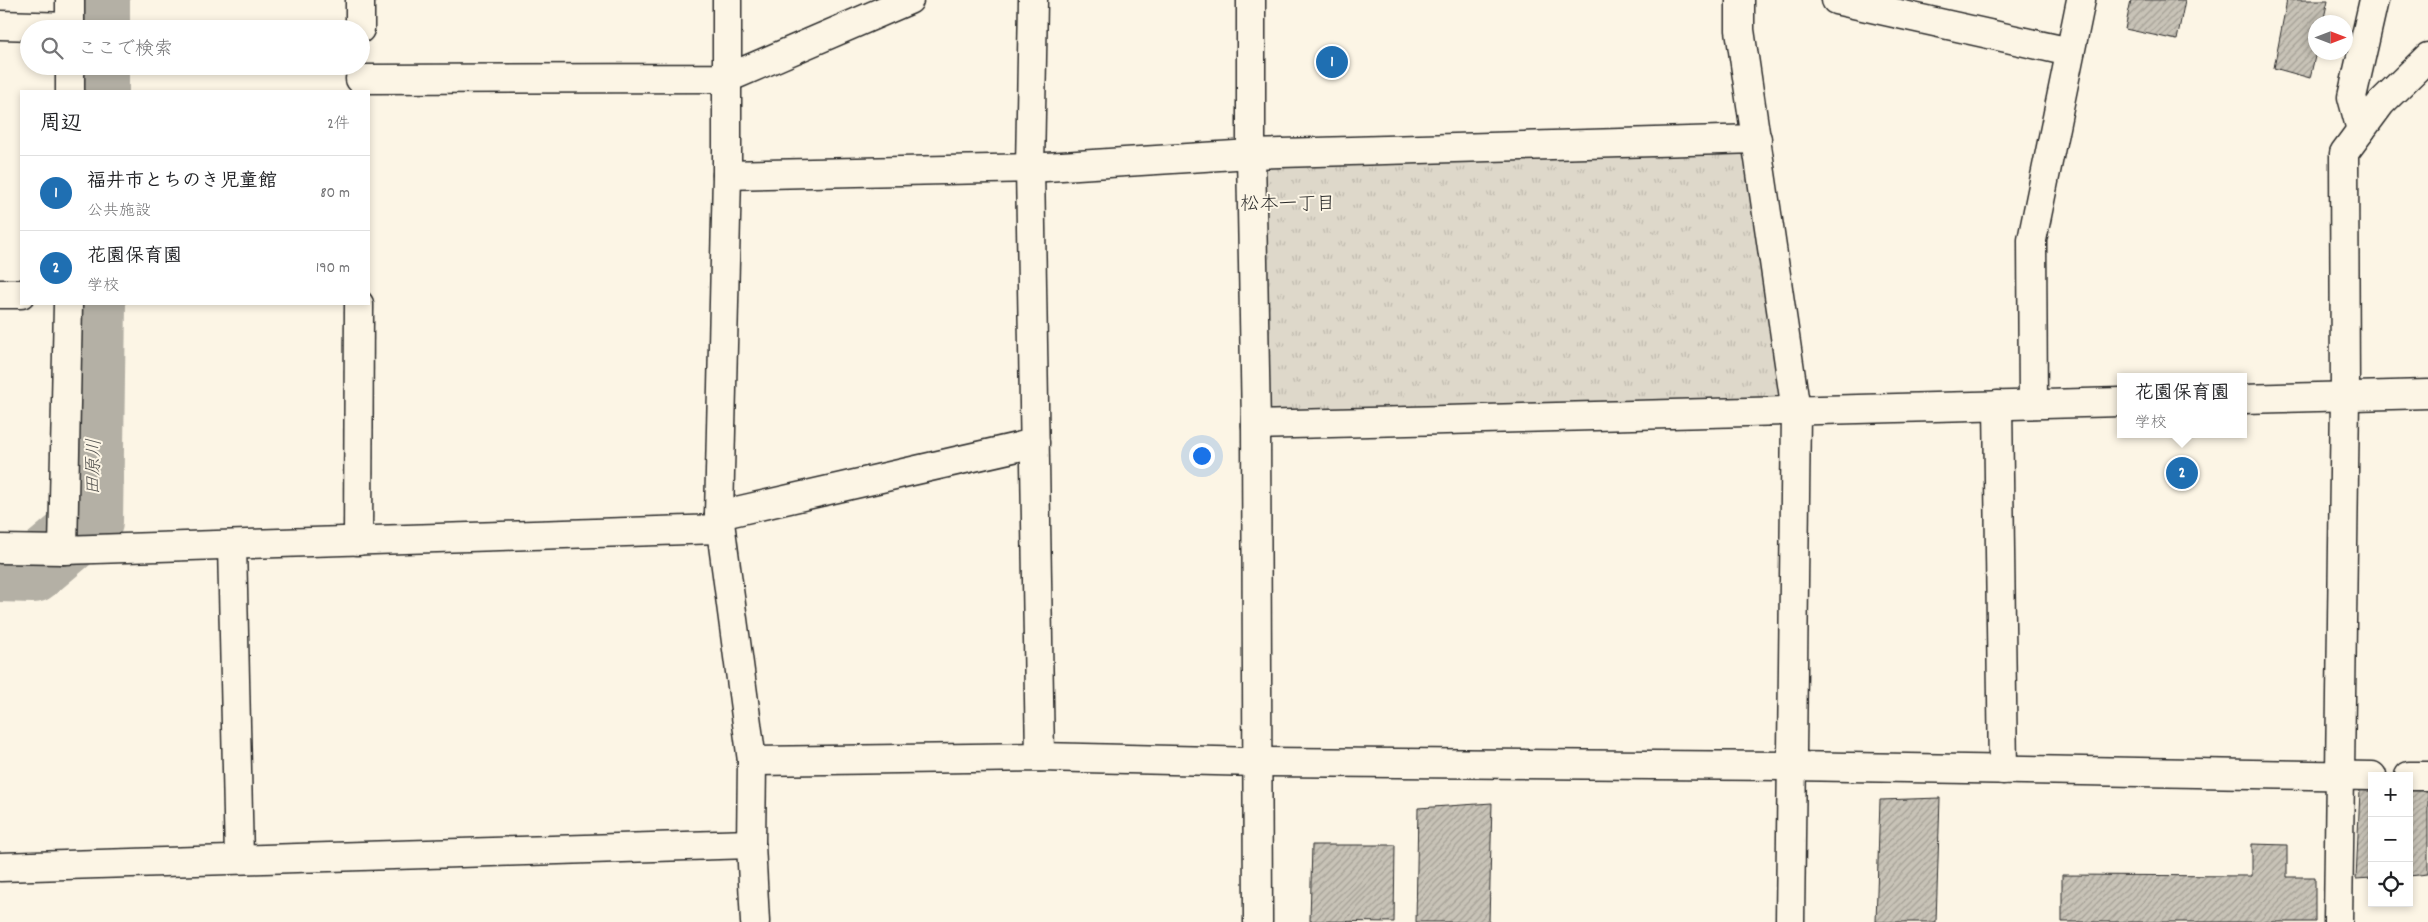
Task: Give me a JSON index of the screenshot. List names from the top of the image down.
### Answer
{
  "districts": ["松本一丁目"],
  "water": ["田原川"],
  "north": "right",
  "page": {
    "search": "ここで検索",
    "pins": ["1", "2"],
    "heading": ["周辺", "2件"],
    "list": [
      {
        "mark": "1",
        "name": "福井市とちのき児童館",
        "note": "公共施設",
        "value": "80 m"
      },
      {
        "mark": "2",
        "name": "花園保育園",
        "note": "学校",
        "value": "190 m"
      }
    ],
    "popup": ["花園保育園", "学校"],
    "map_buttons": ["+", "−"]
  }
}
